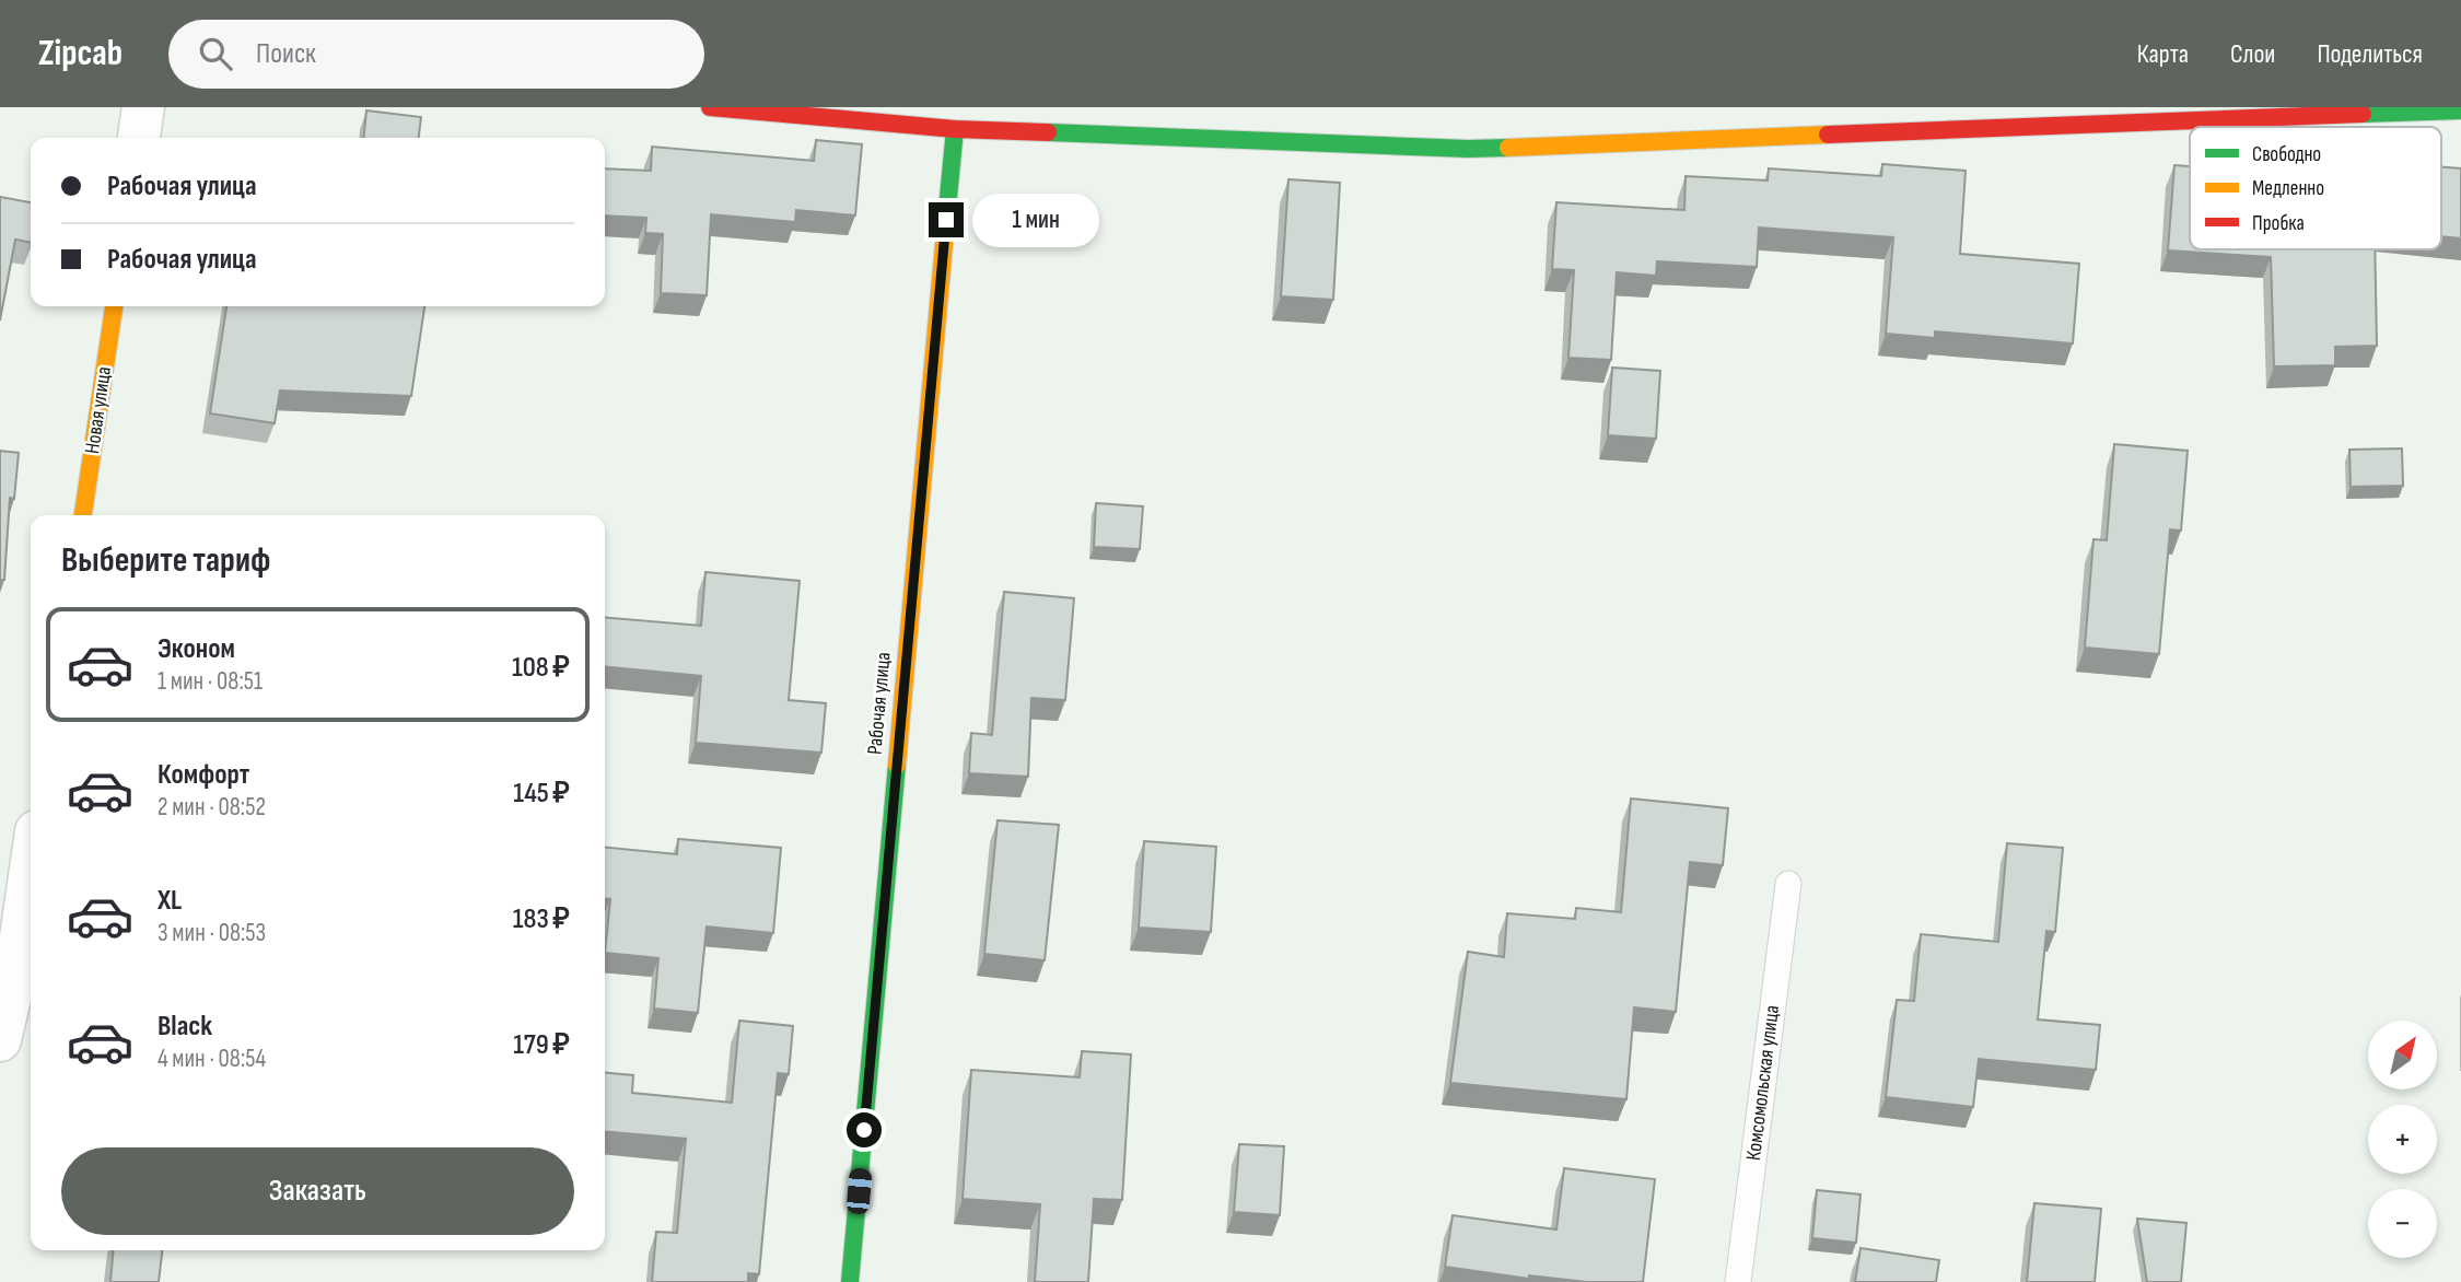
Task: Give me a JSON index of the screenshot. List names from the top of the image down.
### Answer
{
  "streets": {
    "street": ["Новая улица", "Рабочая улица"],
    "lane": ["Комсомольская улица"]
  },
  "legend": ["Свободно", "Медленно", "Пробка"],
  "north": "top right",
  "page": {
    "header": "Zipcab",
    "search": "Поиск",
    "nav": ["Карта", "Слои", "Поделиться"],
    "banner": ["Рабочая улица", "Рабочая улица"],
    "bubble": "1 мин",
    "heading": "Выберите тариф",
    "list": [
      {
        "name": "Эконом",
        "note": "1 мин · 08:51",
        "value": "108 ₽"
      },
      {
        "name": "Комфорт",
        "note": "2 мин · 08:52",
        "value": "145 ₽"
      },
      {
        "name": "XL",
        "note": "3 мин · 08:53",
        "value": "183 ₽"
      },
      {
        "name": "Black",
        "note": "4 мин · 08:54",
        "value": "179 ₽"
      }
    ],
    "map_buttons": ["+", "−"],
    "buttons": "Заказать"
  }
}
